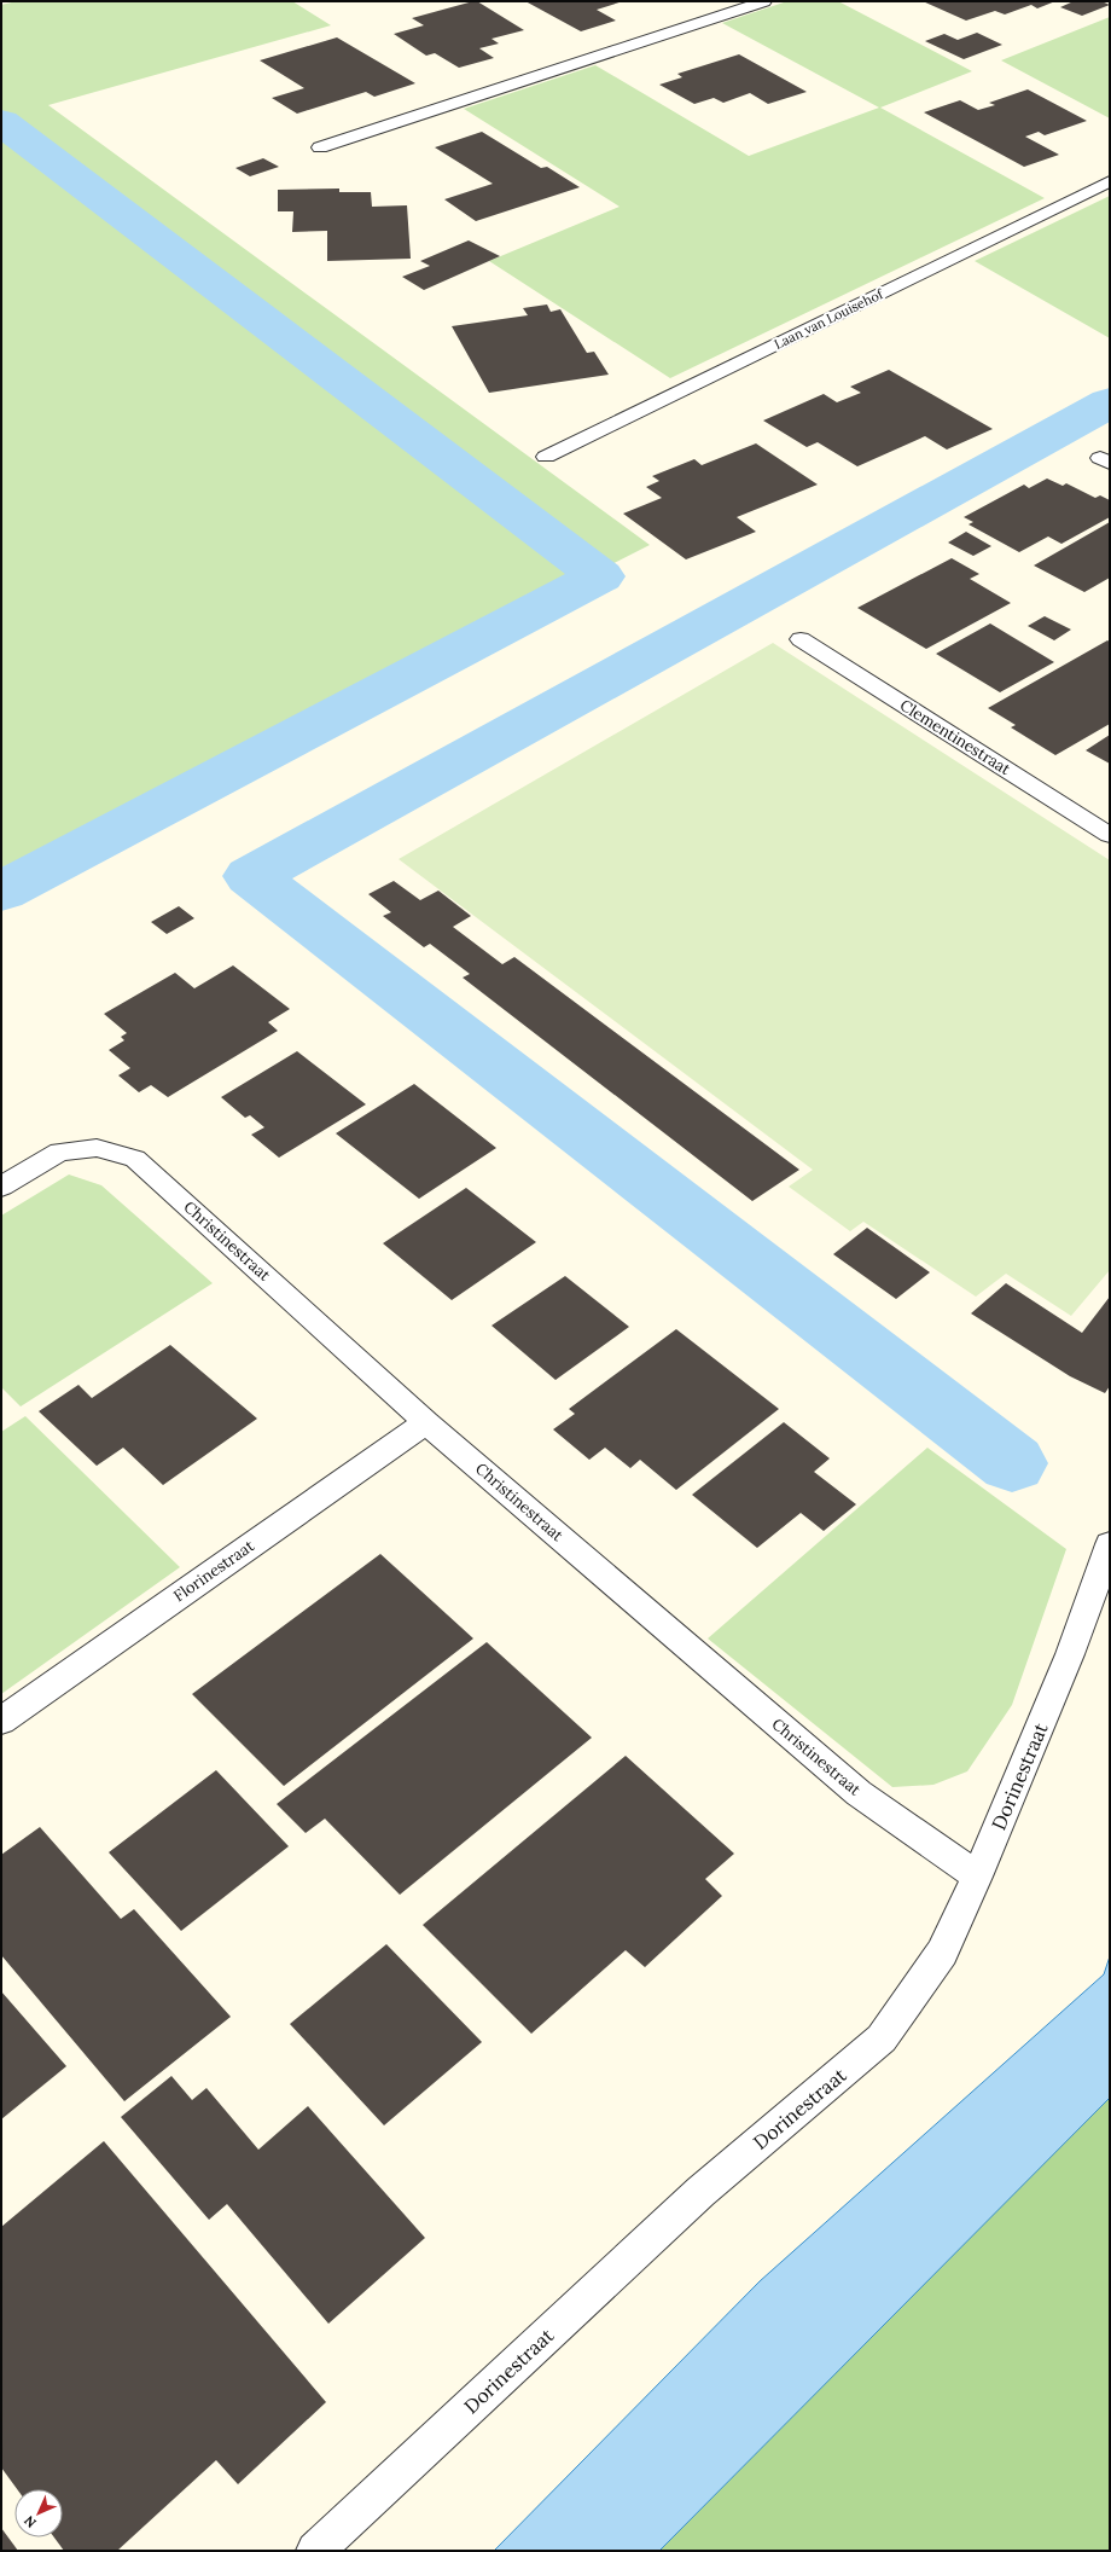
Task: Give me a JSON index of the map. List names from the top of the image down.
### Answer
{
  "streets": {
    "street": [
      "Laan van Louisehof",
      "Clementinestraat",
      "Christinestraat",
      "Florinestraat",
      "Dorinestraat"
    ]
  },
  "crossings": [
    ["Christinestraat", "Florinestraat"],
    ["Christinestraat", "Dorinestraat"]
  ],
  "north": "bottom left"
}
